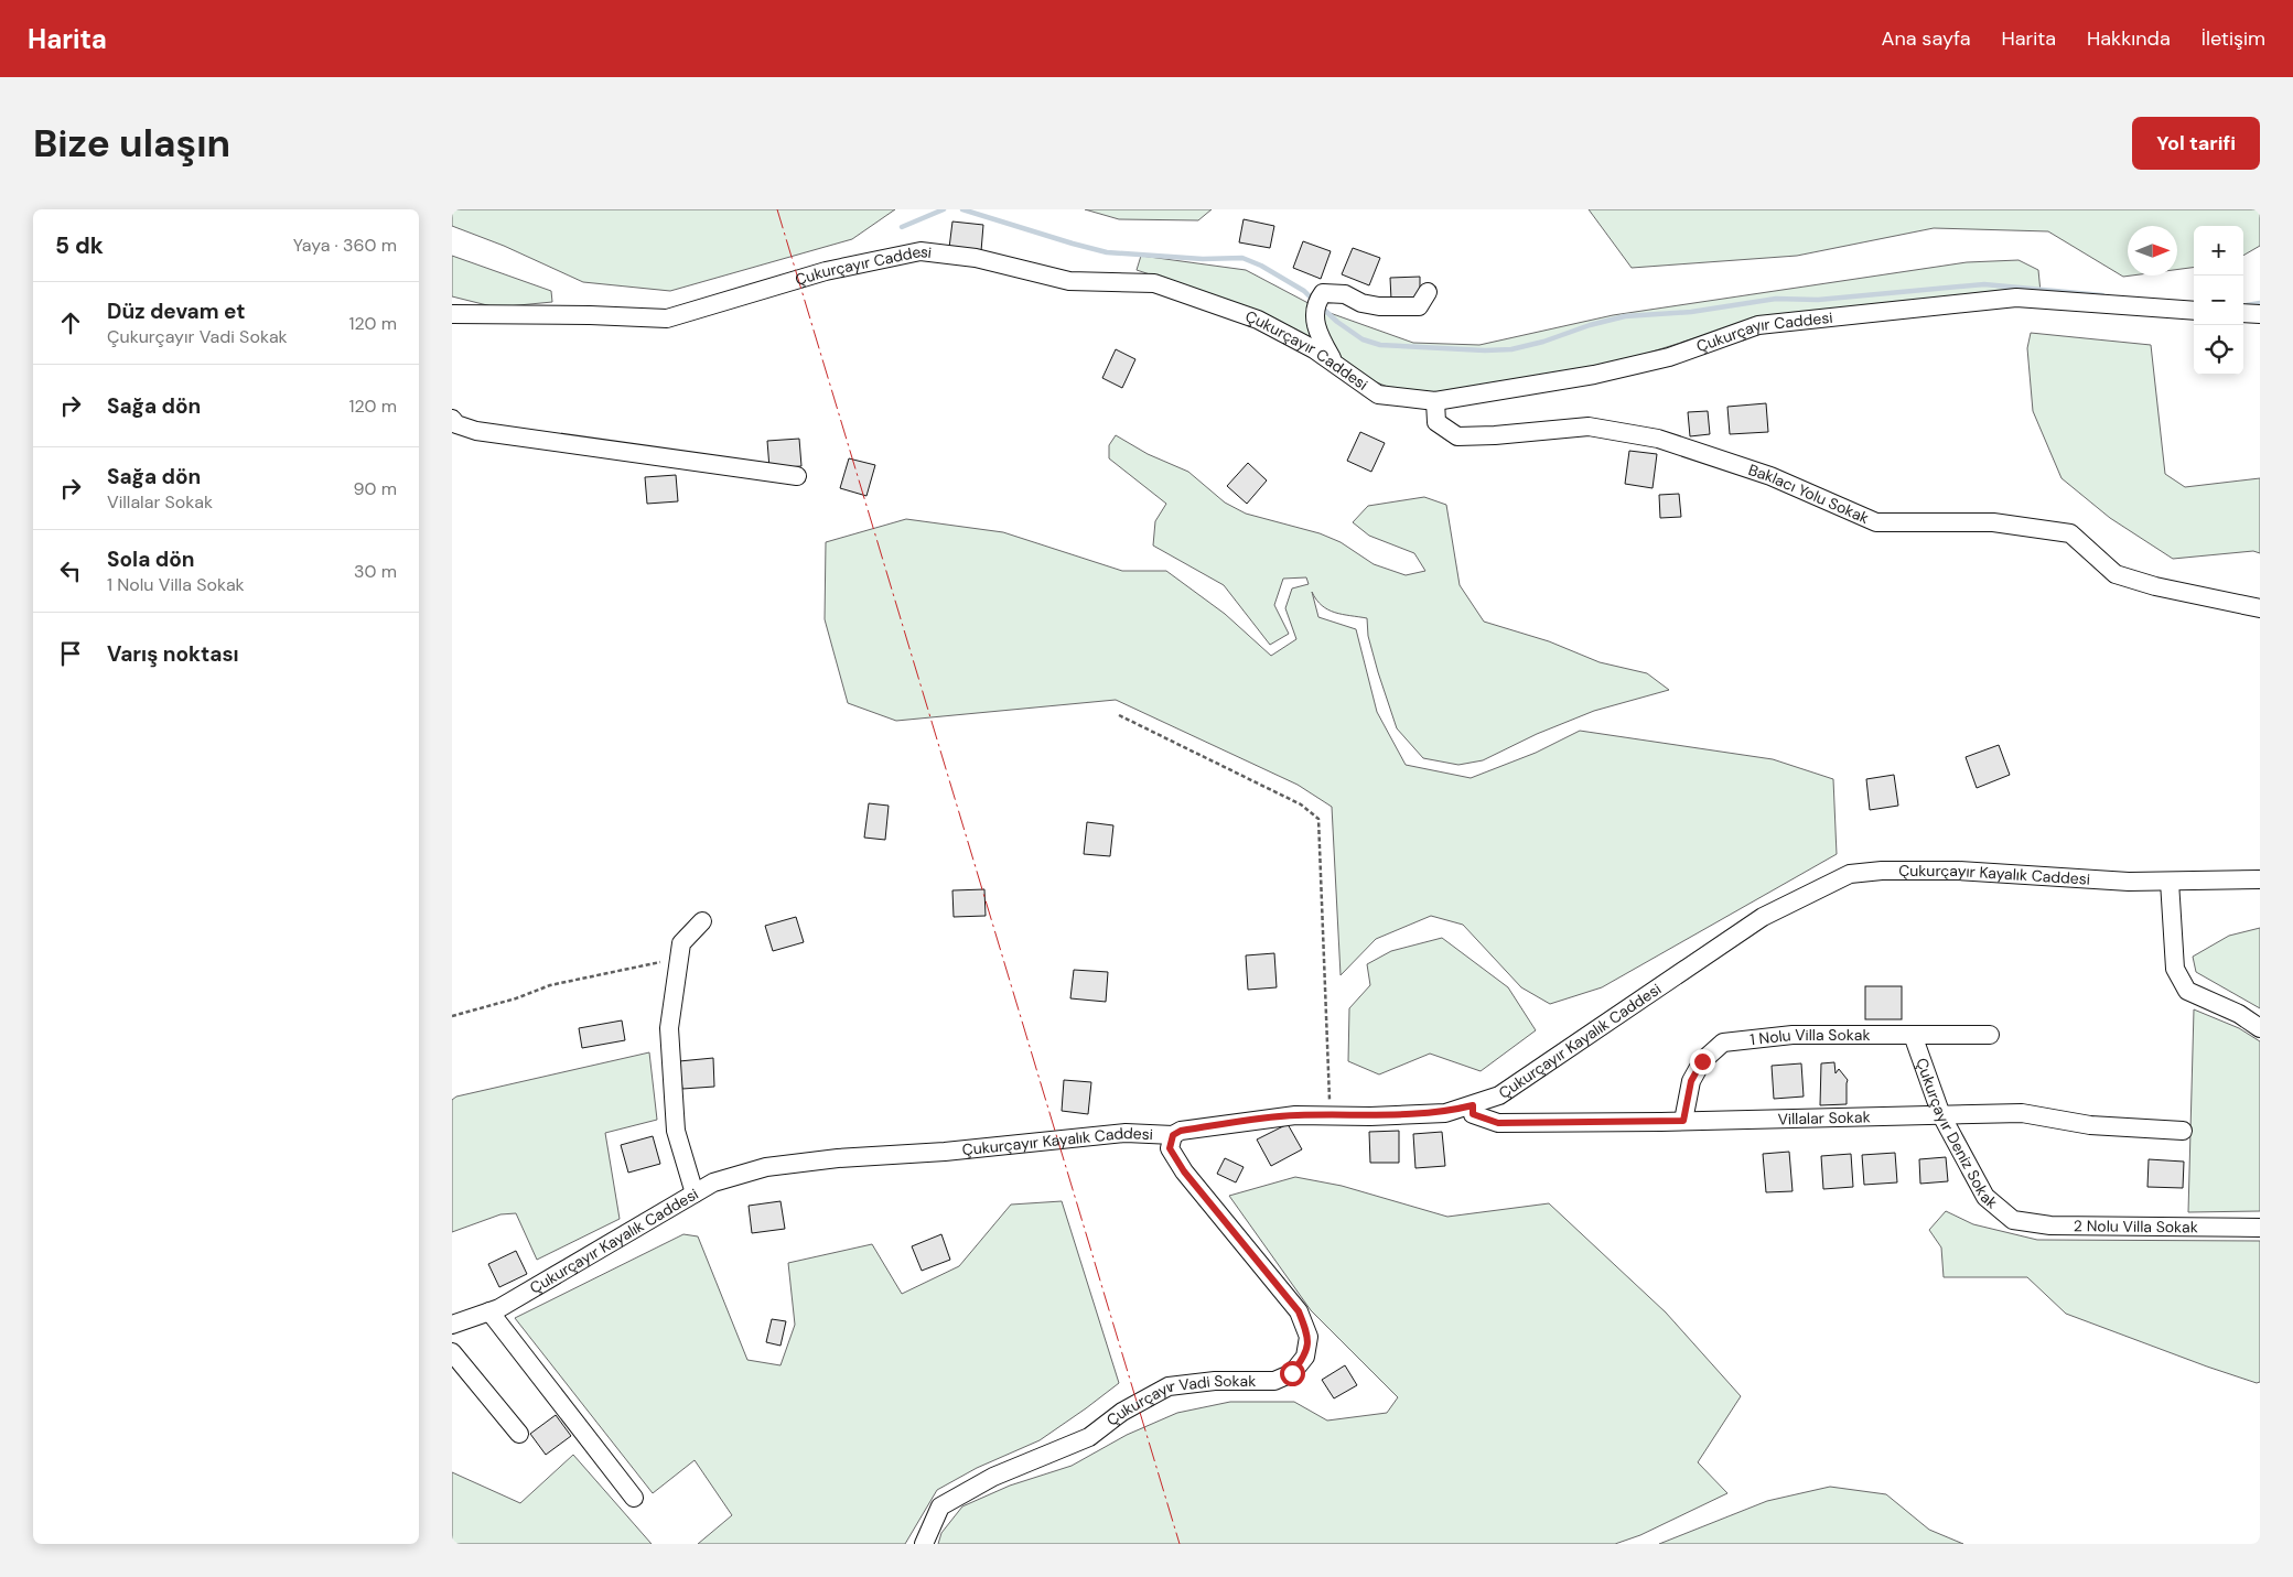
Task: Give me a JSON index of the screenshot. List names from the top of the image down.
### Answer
{
  "streets": {
    "street": [
      "Çukurçayır Caddesi",
      "Baklacı Yolu Sokak",
      "Çukurçayır Kayalık Caddesi",
      "1 Nolu Villa Sokak",
      "Villalar Sokak",
      "Çukurçayır Deniz Sokak",
      "2 Nolu Villa Sokak",
      "Çukurçayır Vadi Sokak"
    ]
  },
  "crossings": [
    ["Çukurçayır Caddesi", "Baklacı Yolu Sokak"],
    ["Çukurçayır Kayalık Caddesi", "Villalar Sokak"],
    ["Çukurçayır Kayalık Caddesi", "Çukurçayır Vadi Sokak"],
    ["1 Nolu Villa Sokak", "Villalar Sokak"],
    ["1 Nolu Villa Sokak", "Çukurçayır Deniz Sokak"],
    ["Villalar Sokak", "Çukurçayır Deniz Sokak"],
    ["Çukurçayır Deniz Sokak", "2 Nolu Villa Sokak"]
  ],
  "north": "right",
  "page": {
    "header": "Harita",
    "nav": [
      "Ana sayfa",
      "Harita",
      "Hakkında",
      "İletişim"
    ],
    "buttons": "Yol tarifi",
    "title": "Bize ulaşın",
    "heading": ["5 dk", "Yaya · 360 m"],
    "map_buttons": ["+", "−"],
    "list": [
      ["Düz devam et", "Çukurçayır Vadi Sokak", "120 m"],
      ["Sağa dön", "120 m"],
      ["Sağa dön", "Villalar Sokak", "90 m"],
      ["Sola dön", "1 Nolu Villa Sokak", "30 m"],
      "Varış noktası"
    ]
  }
}
